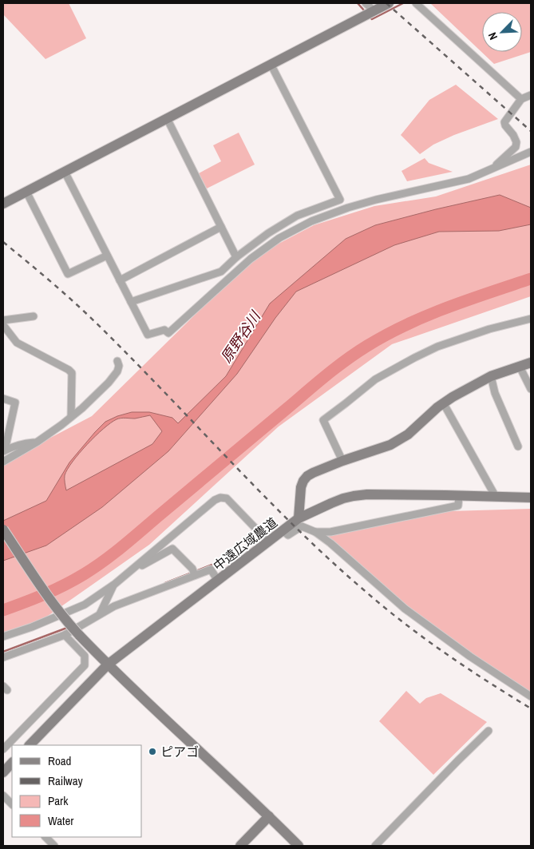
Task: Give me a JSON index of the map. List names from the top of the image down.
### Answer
{
  "streets": {
    "street": ["中遠広域農道"]
  },
  "water": ["原野谷川"],
  "places": ["ピアゴ"],
  "legend": [
    "Road",
    "Railway",
    "Park",
    "Water"
  ],
  "north": "bottom left"
}
